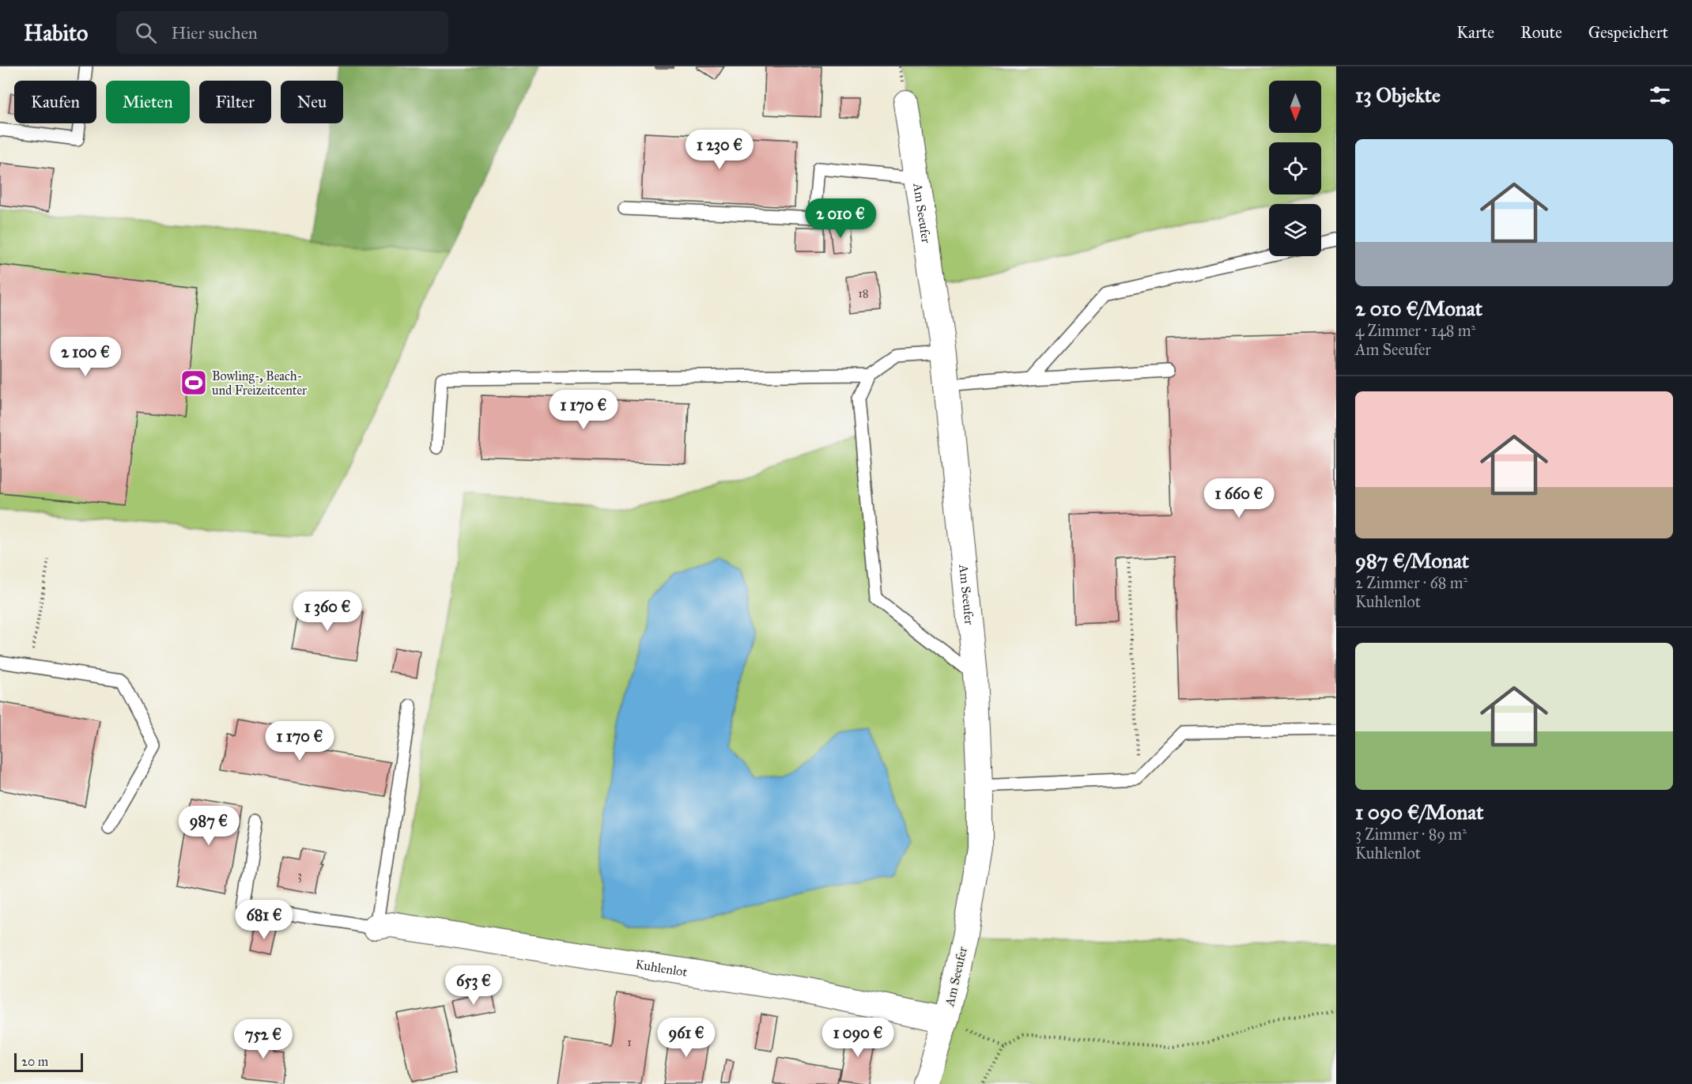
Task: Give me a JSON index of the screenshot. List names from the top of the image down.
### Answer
{
  "streets": {
    "street": ["Am Seeufer", "Kuhlenlot"]
  },
  "crossings": [
    ["Am Seeufer", "Kuhlenlot"]
  ],
  "places": {
    "sports": ["Bowling-, Beach- und Freizeitcenter"]
  },
  "house_numbers": ["18", "3", "1"],
  "scale_bar": "20 m",
  "north": "bottom",
  "page": {
    "header": "Habito",
    "search": "Hier suchen",
    "nav": ["Karte", "Route", "Gespeichert"],
    "heading": "13 Objekte",
    "chip": [
      "Kaufen",
      "Mieten",
      "Filter",
      "Neu"
    ],
    "list": [
      {
        "name": "2 010 €/Monat",
        "note": "4 Zimmer · 148 m² · Am Seeufer"
      },
      {
        "name": "987 €/Monat",
        "note": "2 Zimmer · 68 m² · Kuhlenlot"
      },
      {
        "name": "1 090 €/Monat",
        "note": "3 Zimmer · 89 m² · Kuhlenlot"
      }
    ],
    "price": [
      "1 230 €",
      "2 010 €",
      "2 100 €",
      "1 170 €",
      "1 660 €",
      "1 360 €",
      "1 170 €",
      "987 €",
      "681 €",
      "653 €",
      "961 €",
      "1 090 €",
      "752 €"
    ],
    "scale": "20 m"
  }
}
